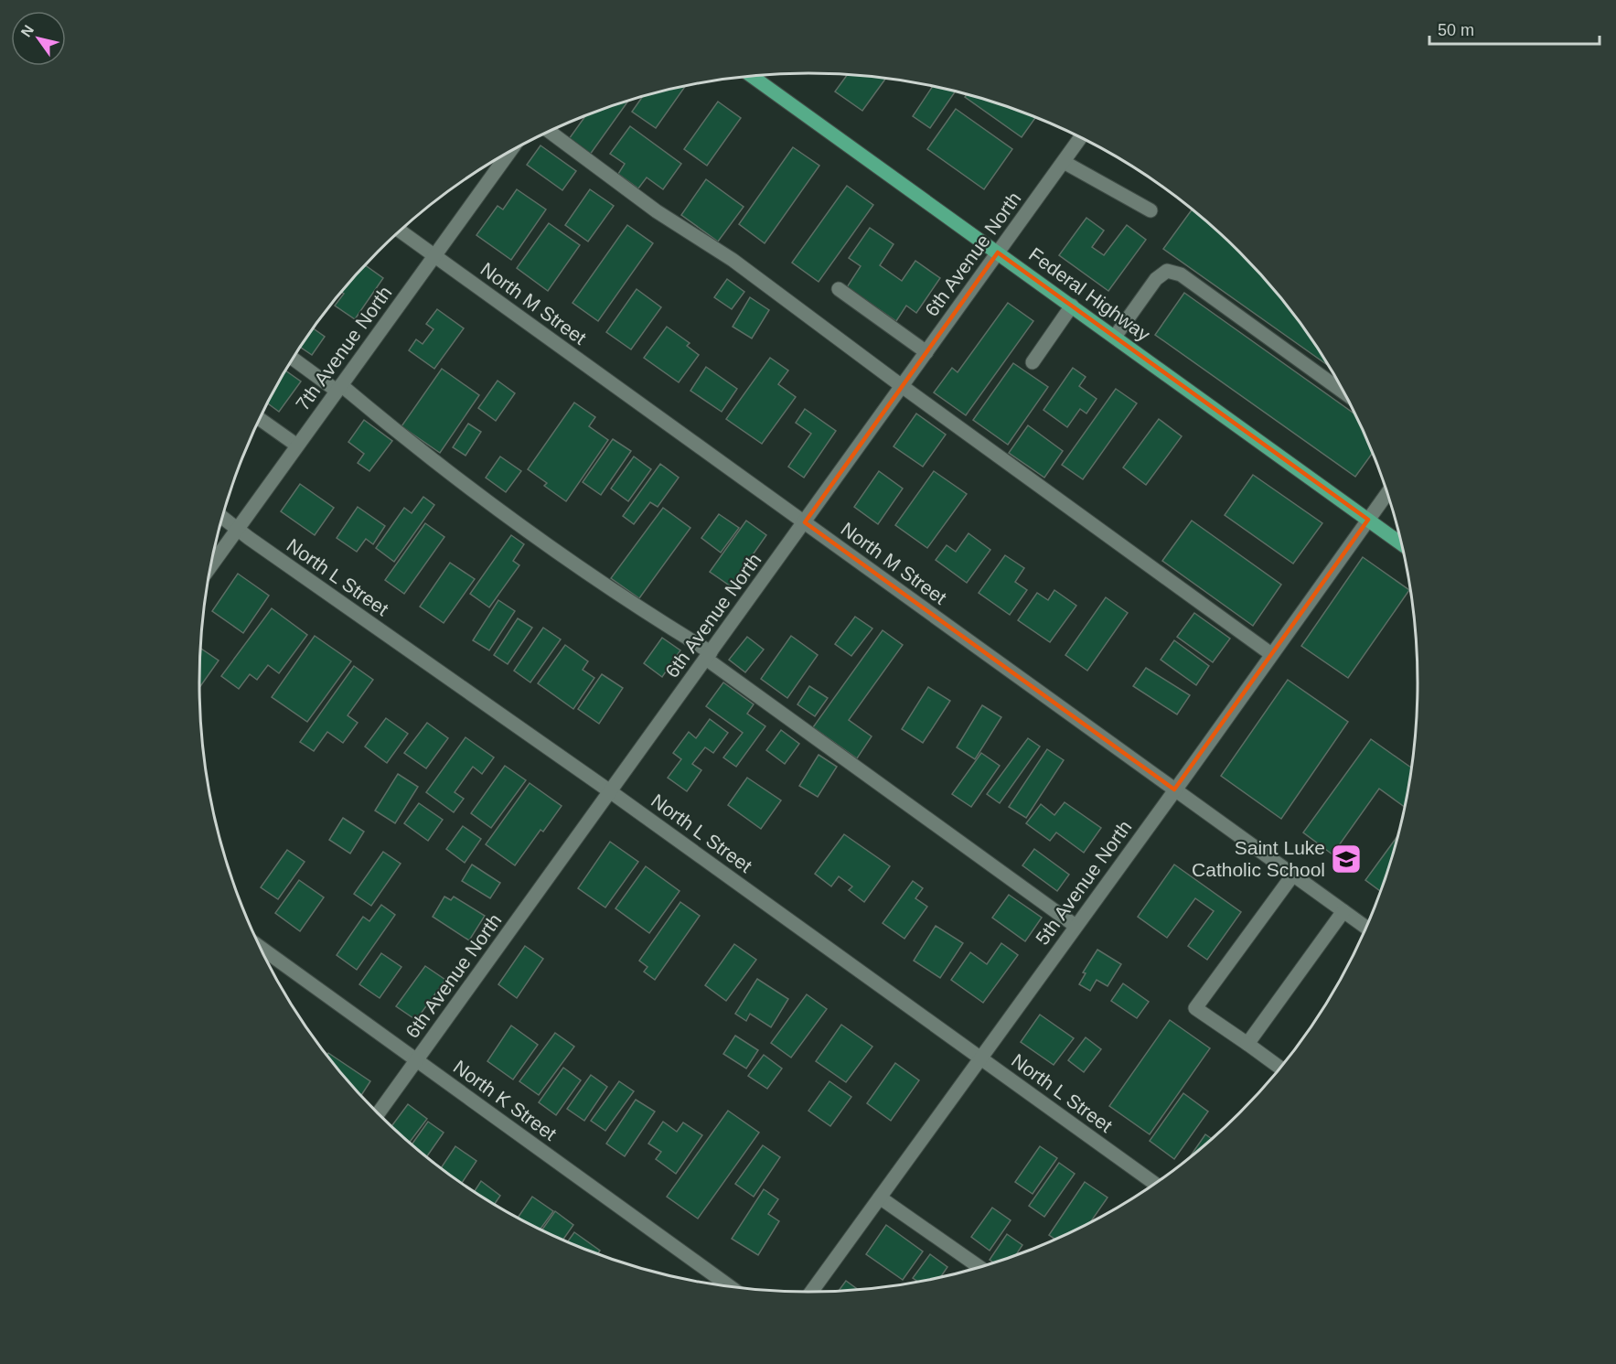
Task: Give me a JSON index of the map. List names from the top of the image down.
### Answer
{
  "streets": {
    "main road": ["Federal Highway"],
    "street": [
      "6th Avenue North",
      "North M Street",
      "7th Avenue North",
      "North L Street",
      "5th Avenue North",
      "North K Street"
    ]
  },
  "crossings": [
    ["6th Avenue North", "Federal Highway"],
    ["6th Avenue North", "North M Street"],
    ["6th Avenue North", "North L Street"],
    ["6th Avenue North", "North K Street"],
    ["Federal Highway", "5th Avenue North"],
    ["North M Street", "7th Avenue North"],
    ["North M Street", "5th Avenue North"],
    ["7th Avenue North", "North L Street"],
    ["North L Street", "5th Avenue North"]
  ],
  "places": {
    "school or university": ["Saint Luke Catholic School"]
  },
  "scale_bar": "50 m",
  "north": "top left"
}
